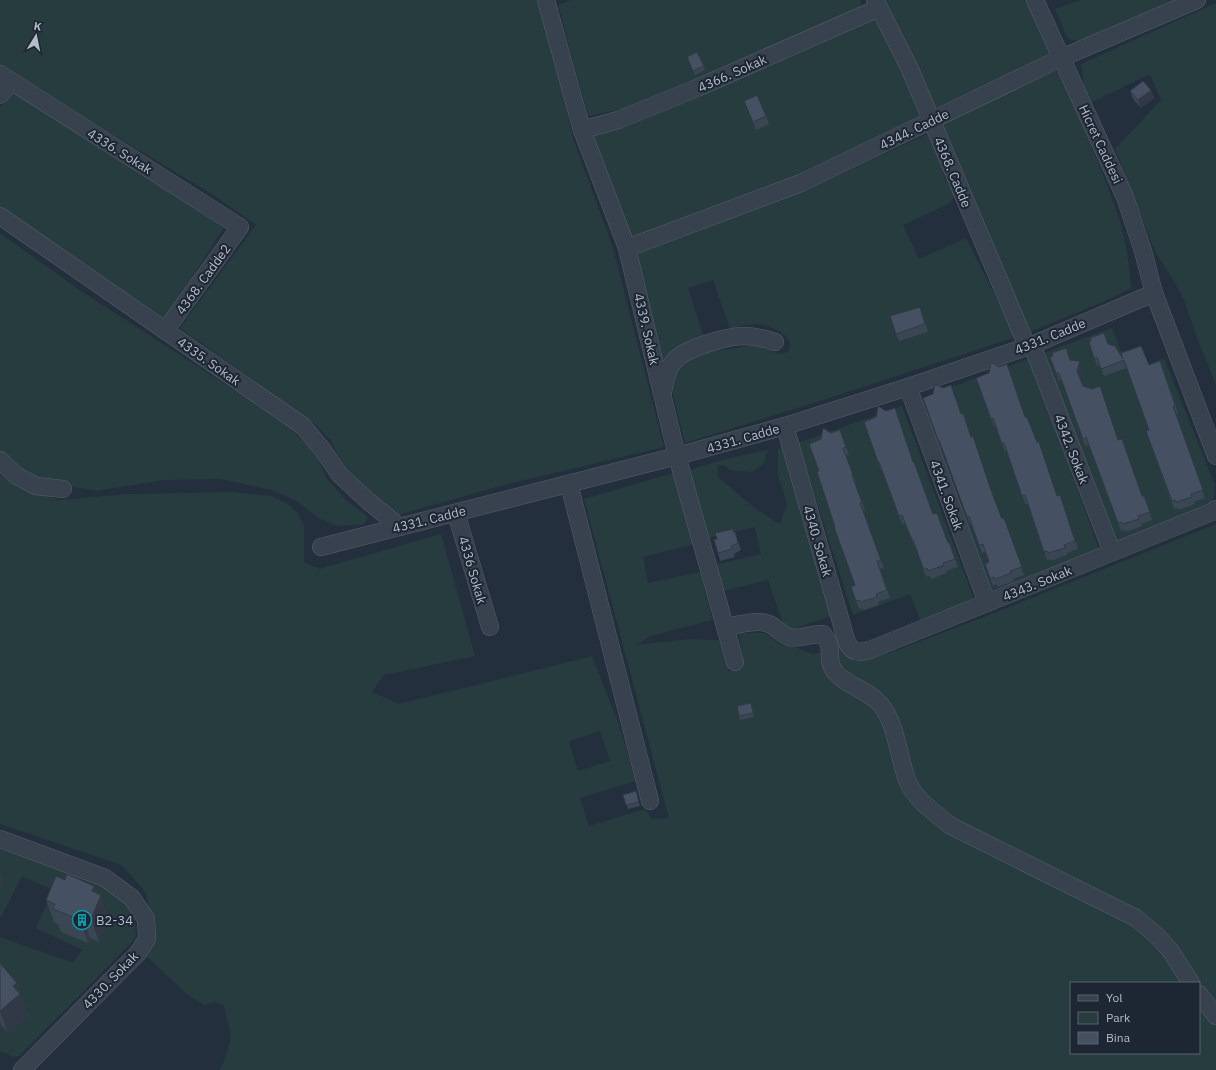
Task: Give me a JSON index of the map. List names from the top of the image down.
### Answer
{
  "streets": {
    "street": [
      "4366. Sokak",
      "4344. Cadde",
      "Hicret Caddesi",
      "4336. Sokak",
      "4368. Cadde",
      "4368. Cadde2",
      "4339. Sokak",
      "4331. Cadde",
      "4335. Sokak",
      "4342. Sokak",
      "4341. Sokak",
      "4340. Sokak",
      "4336 Sokak",
      "4343. Sokak",
      "4330. Sokak"
    ]
  },
  "crossings": [
    ["4366. Sokak", "4368. Cadde"],
    ["4366. Sokak", "4339. Sokak"],
    ["4344. Cadde", "Hicret Caddesi"],
    ["4344. Cadde", "4368. Cadde"],
    ["4344. Cadde", "4339. Sokak"],
    ["Hicret Caddesi", "4331. Cadde"],
    ["4336. Sokak", "4368. Cadde2"],
    ["4368. Cadde", "4331. Cadde"],
    ["4368. Cadde", "4342. Sokak"],
    ["4368. Cadde2", "4335. Sokak"],
    ["4339. Sokak", "4331. Cadde"],
    ["4331. Cadde", "4335. Sokak"],
    ["4331. Cadde", "4342. Sokak"],
    ["4331. Cadde", "4341. Sokak"],
    ["4331. Cadde", "4340. Sokak"],
    ["4331. Cadde", "4336 Sokak"],
    ["4342. Sokak", "4343. Sokak"],
    ["4341. Sokak", "4343. Sokak"],
    ["4340. Sokak", "4343. Sokak"]
  ],
  "places": {
    "building": ["B2-34"]
  },
  "legend": ["Yol", "Park", "Bina"],
  "north": "top"
}
